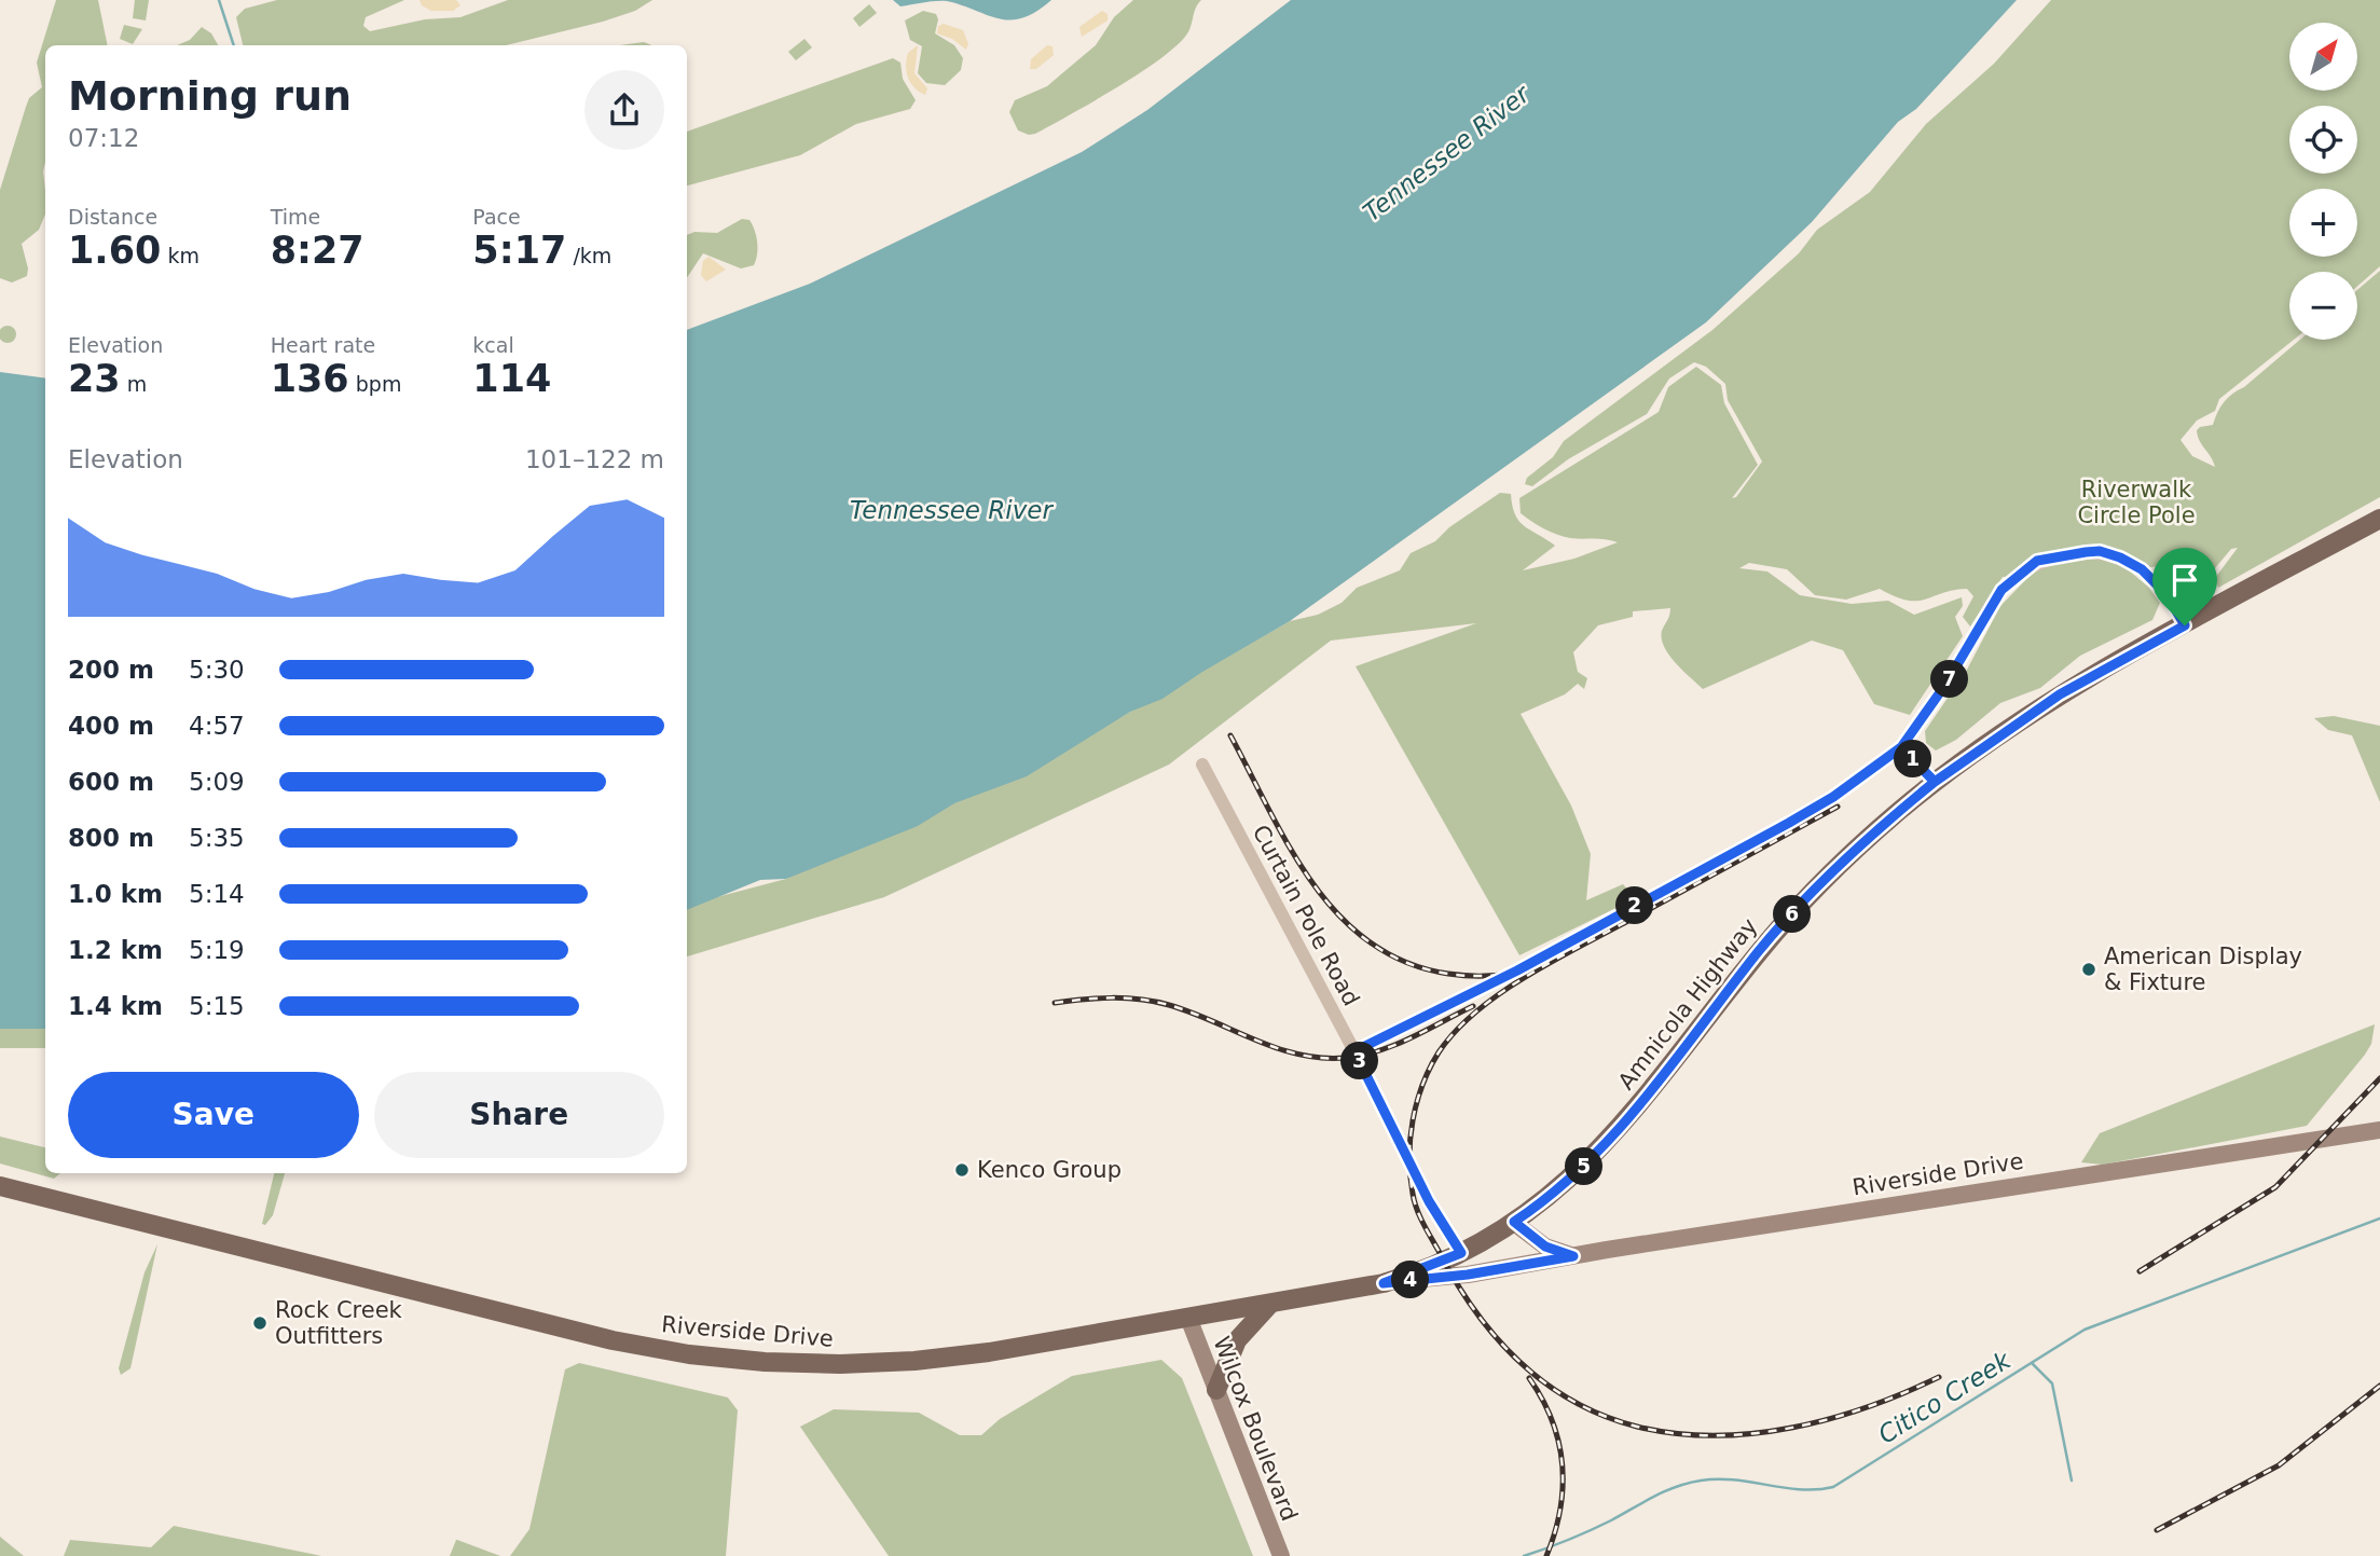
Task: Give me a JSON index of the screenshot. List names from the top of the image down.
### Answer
{
  "streets": {
    "main road": ["Amnicola Highway", "Riverside Drive"],
    "street": ["Curtain Pole Road", "Wilcox Boulevard"]
  },
  "crossings": [
    ["Curtain Pole Road", "Riverside Drive"],
    ["Amnicola Highway", "Riverside Drive"],
    ["Riverside Drive", "Wilcox Boulevard"]
  ],
  "water": ["Tennessee River", "Citico Creek"],
  "parks": ["Riverwalk Circle Pole"],
  "places": ["American Display & Fixture", "Kenco Group", "Rock Creek Outfitters"],
  "north": "top right",
  "page": {
    "map_buttons": ["+", "−"],
    "heading": ["Morning run", "07:12"],
    "stats": [
      ["Distance", "1.60 km"],
      ["Time", "8:27"],
      ["Pace", "5:17 /km"],
      ["Elevation", "23 m"],
      ["Heart rate", "136 bpm"],
      ["kcal", "114"]
    ],
    "chart": ["Elevation", "101–122 m"],
    "list": [
      {
        "name": "200 m",
        "note": "5:30"
      },
      {
        "name": "400 m",
        "note": "4:57"
      },
      {
        "name": "600 m",
        "note": "5:09"
      },
      {
        "name": "800 m",
        "note": "5:35"
      },
      {
        "name": "1.0 km",
        "note": "5:14"
      },
      {
        "name": "1.2 km",
        "note": "5:19"
      },
      {
        "name": "1.4 km",
        "note": "5:15"
      }
    ],
    "pins": [
      "7",
      "1",
      "2",
      "6",
      "3",
      "5",
      "4"
    ],
    "buttons": ["Save", "Share"]
  }
}
